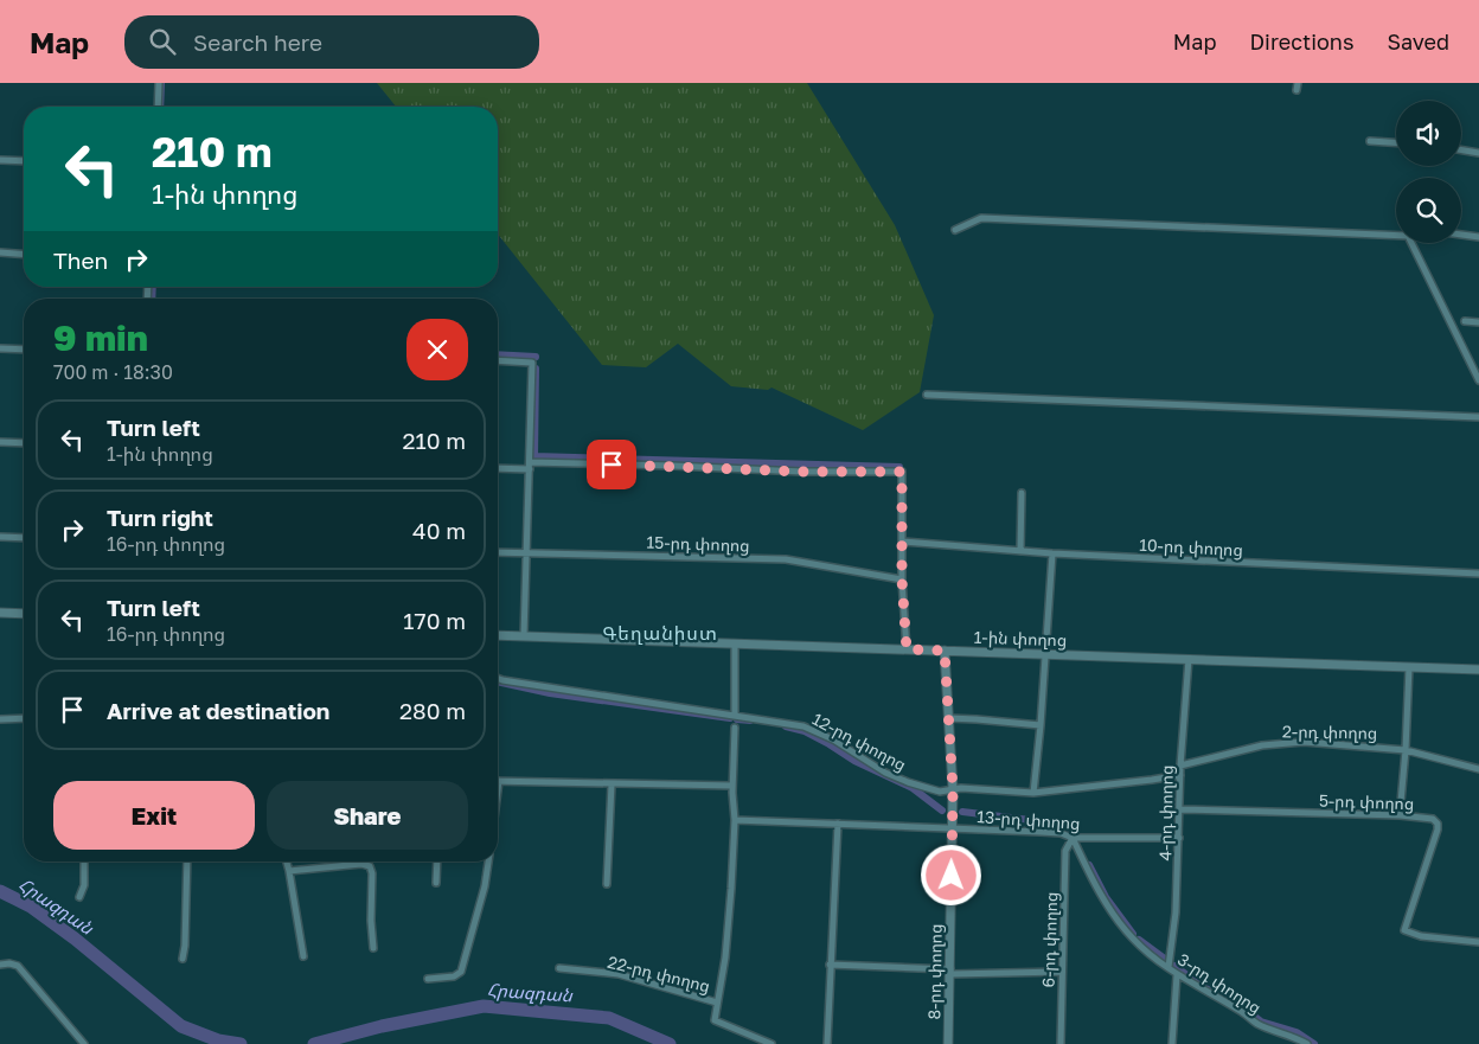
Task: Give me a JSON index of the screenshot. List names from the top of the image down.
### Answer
{
  "streets": {
    "main road": ["1-ին փողոց", "8-րդ փողոց"],
    "street": [
      "15-րդ փողոց",
      "10-րդ փողոց",
      "2-րդ փողոց",
      "12-րդ փողոց",
      "5-րդ փողոց",
      "4-րդ փողոց",
      "13-րդ փողոց",
      "6-րդ փողոց",
      "22-րդ փողոց",
      "3-րդ փողոց"
    ]
  },
  "crossings": [
    ["1-ին փողոց", "4-րդ փողոց"],
    ["1-ին փողոց", "8-րդ փողոց"],
    ["2-րդ փողոց", "4-րդ փողոց"],
    ["12-րդ փողոց", "4-րդ փողոց"],
    ["12-րդ փողոց", "8-րդ փողոց"],
    ["5-րդ փողոց", "4-րդ փողոց"],
    ["4-րդ փողոց", "13-րդ փողոց"],
    ["4-րդ փողոց", "3-րդ փողոց"],
    ["13-րդ փողոց", "6-րդ փողոց"],
    ["13-րդ փողոց", "8-րդ փողոց"],
    ["13-րդ փողոց", "3-րդ փողոց"],
    ["6-րդ փողոց", "3-րդ փողոց"]
  ],
  "districts": ["Գեղանիստ"],
  "water": ["Հրազդան"],
  "page": {
    "header": "Map",
    "search": "Search here",
    "nav": ["Map", "Directions", "Saved"],
    "turn": ["210 m", "1-ին փողոց"],
    "then": "Then",
    "heading": ["9 min", "700 m · 18:30"],
    "list": [
      {
        "name": "Turn left",
        "note": "1-ին փողոց",
        "value": "210 m"
      },
      {
        "name": "Turn right",
        "note": "16-րդ փողոց",
        "value": "40 m"
      },
      {
        "name": "Turn left",
        "note": "16-րդ փողոց",
        "value": "170 m"
      },
      {
        "name": "Arrive at destination",
        "value": "280 m"
      }
    ],
    "buttons": ["Exit", "Share"]
  }
}
